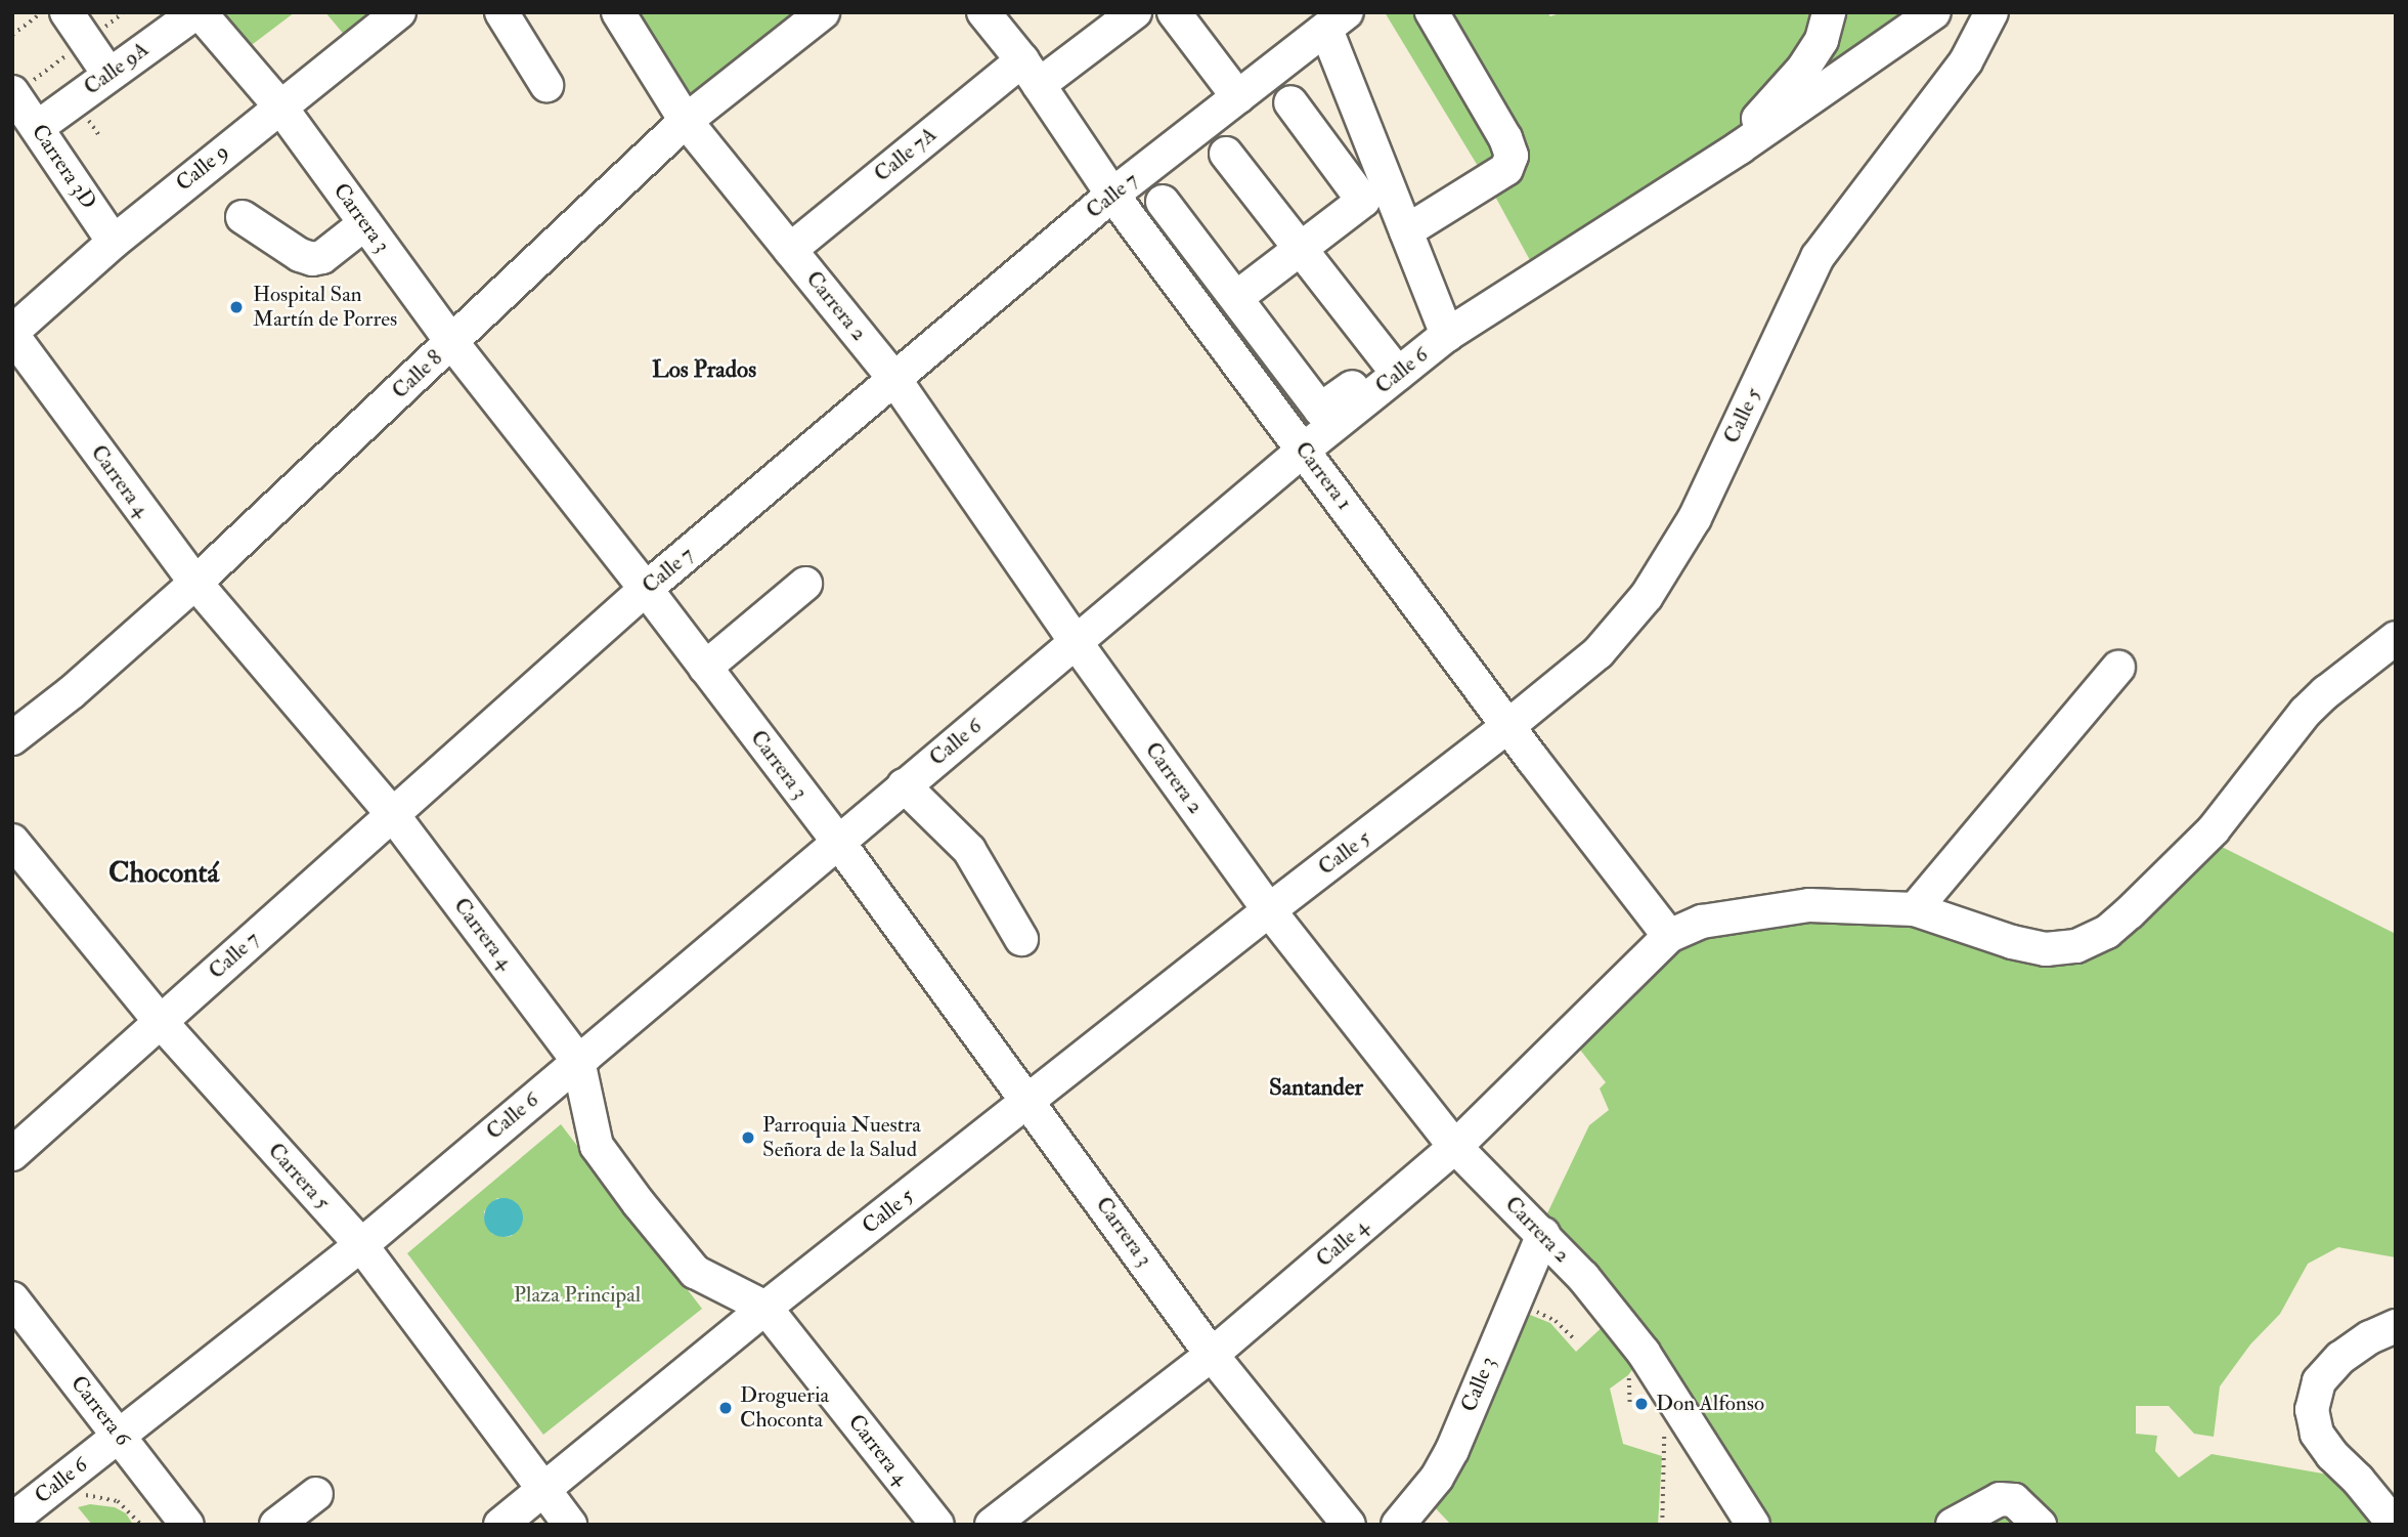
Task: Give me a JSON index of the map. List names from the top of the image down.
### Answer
{
  "streets": {
    "street": [
      "Calle 9A",
      "Calle 7A",
      "Carrera 3D",
      "Calle 9",
      "Calle 7",
      "Carrera 3",
      "Carrera 2",
      "Calle 6",
      "Calle 8",
      "Calle 5",
      "Carrera 1",
      "Carrera 4",
      "Carrera 5",
      "Calle 4",
      "Calle 3",
      "Carrera 6"
    ]
  },
  "crossings": [
    ["Calle 9A", "Carrera 3D"],
    ["Calle 9A", "Carrera 3"],
    ["Calle 7A", "Carrera 2"],
    ["Calle 7A", "Carrera 1"],
    ["Carrera 3D", "Calle 9"],
    ["Calle 9", "Carrera 3"],
    ["Calle 9", "Carrera 4"],
    ["Calle 7", "Carrera 3"],
    ["Calle 7", "Carrera 2"],
    ["Calle 7", "Carrera 1"],
    ["Calle 7", "Carrera 4"],
    ["Calle 7", "Carrera 5"],
    ["Carrera 3", "Calle 6"],
    ["Carrera 3", "Calle 8"],
    ["Carrera 3", "Calle 5"],
    ["Carrera 3", "Calle 4"],
    ["Carrera 2", "Calle 6"],
    ["Carrera 2", "Calle 8"],
    ["Carrera 2", "Calle 5"],
    ["Carrera 2", "Calle 4"],
    ["Carrera 2", "Calle 3"],
    ["Calle 6", "Carrera 1"],
    ["Calle 6", "Carrera 4"],
    ["Calle 6", "Carrera 5"],
    ["Calle 6", "Carrera 6"],
    ["Calle 8", "Carrera 4"],
    ["Calle 5", "Carrera 1"],
    ["Calle 5", "Carrera 4"],
    ["Calle 5", "Carrera 5"],
    ["Carrera 1", "Calle 4"]
  ],
  "districts": ["Los Prados", "Chocontá", "Santander"],
  "parks": ["Plaza Principal"],
  "places": [
    "Hospital San Martín de Porres",
    "Parroquia Nuestra Señora de la Salud",
    "Don Alfonso",
    "Drogueria Choconta"
  ]
}
